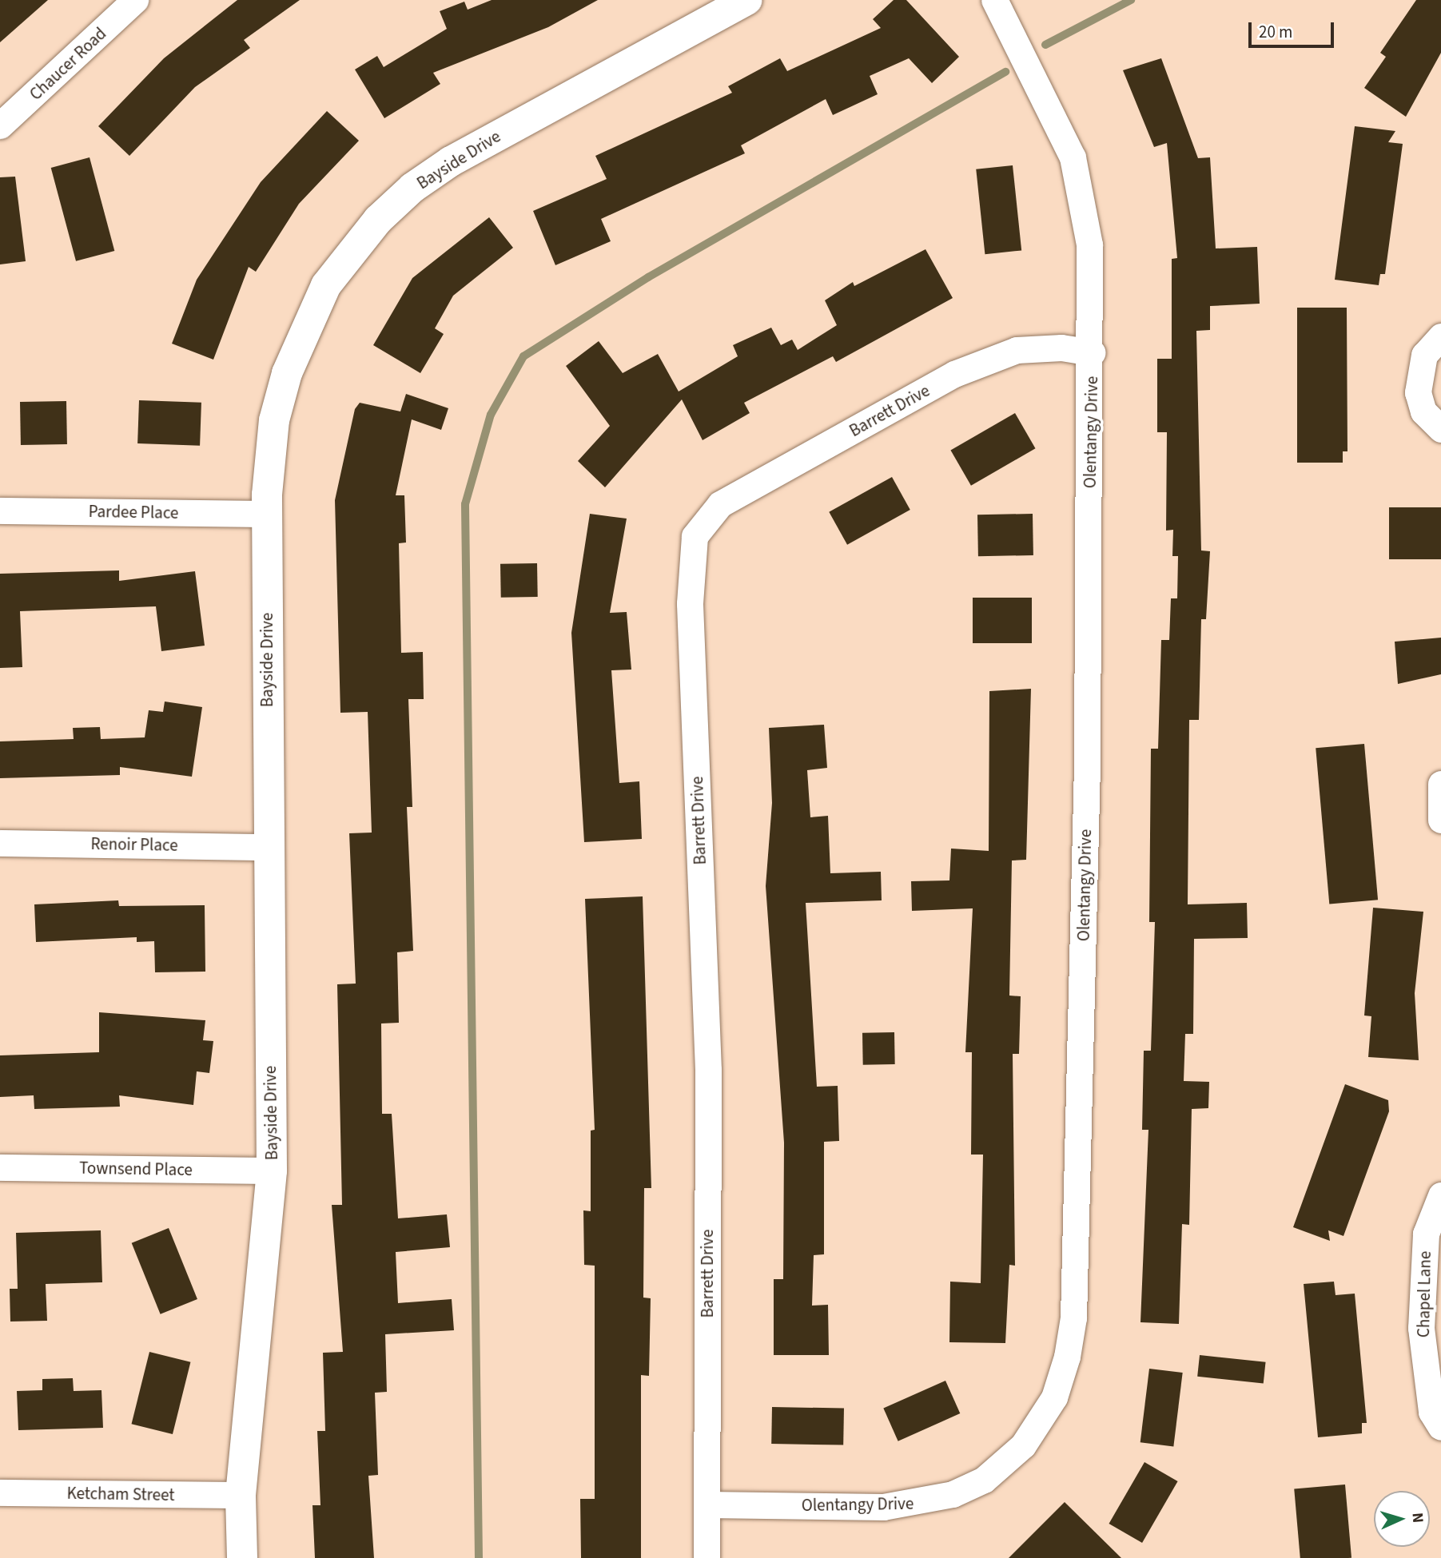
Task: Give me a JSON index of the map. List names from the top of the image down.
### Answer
{
  "streets": {
    "street": [
      "Chaucer Road",
      "Bayside Drive",
      "Barrett Drive",
      "Olentangy Drive",
      "Pardee Place",
      "Renoir Place",
      "Townsend Place",
      "Chapel Lane",
      "Ketcham Street"
    ]
  },
  "crossings": [
    ["Bayside Drive", "Pardee Place"],
    ["Bayside Drive", "Renoir Place"],
    ["Bayside Drive", "Townsend Place"],
    ["Bayside Drive", "Ketcham Street"],
    ["Barrett Drive", "Olentangy Drive"]
  ],
  "scale_bar": "20 m",
  "north": "right"
}
